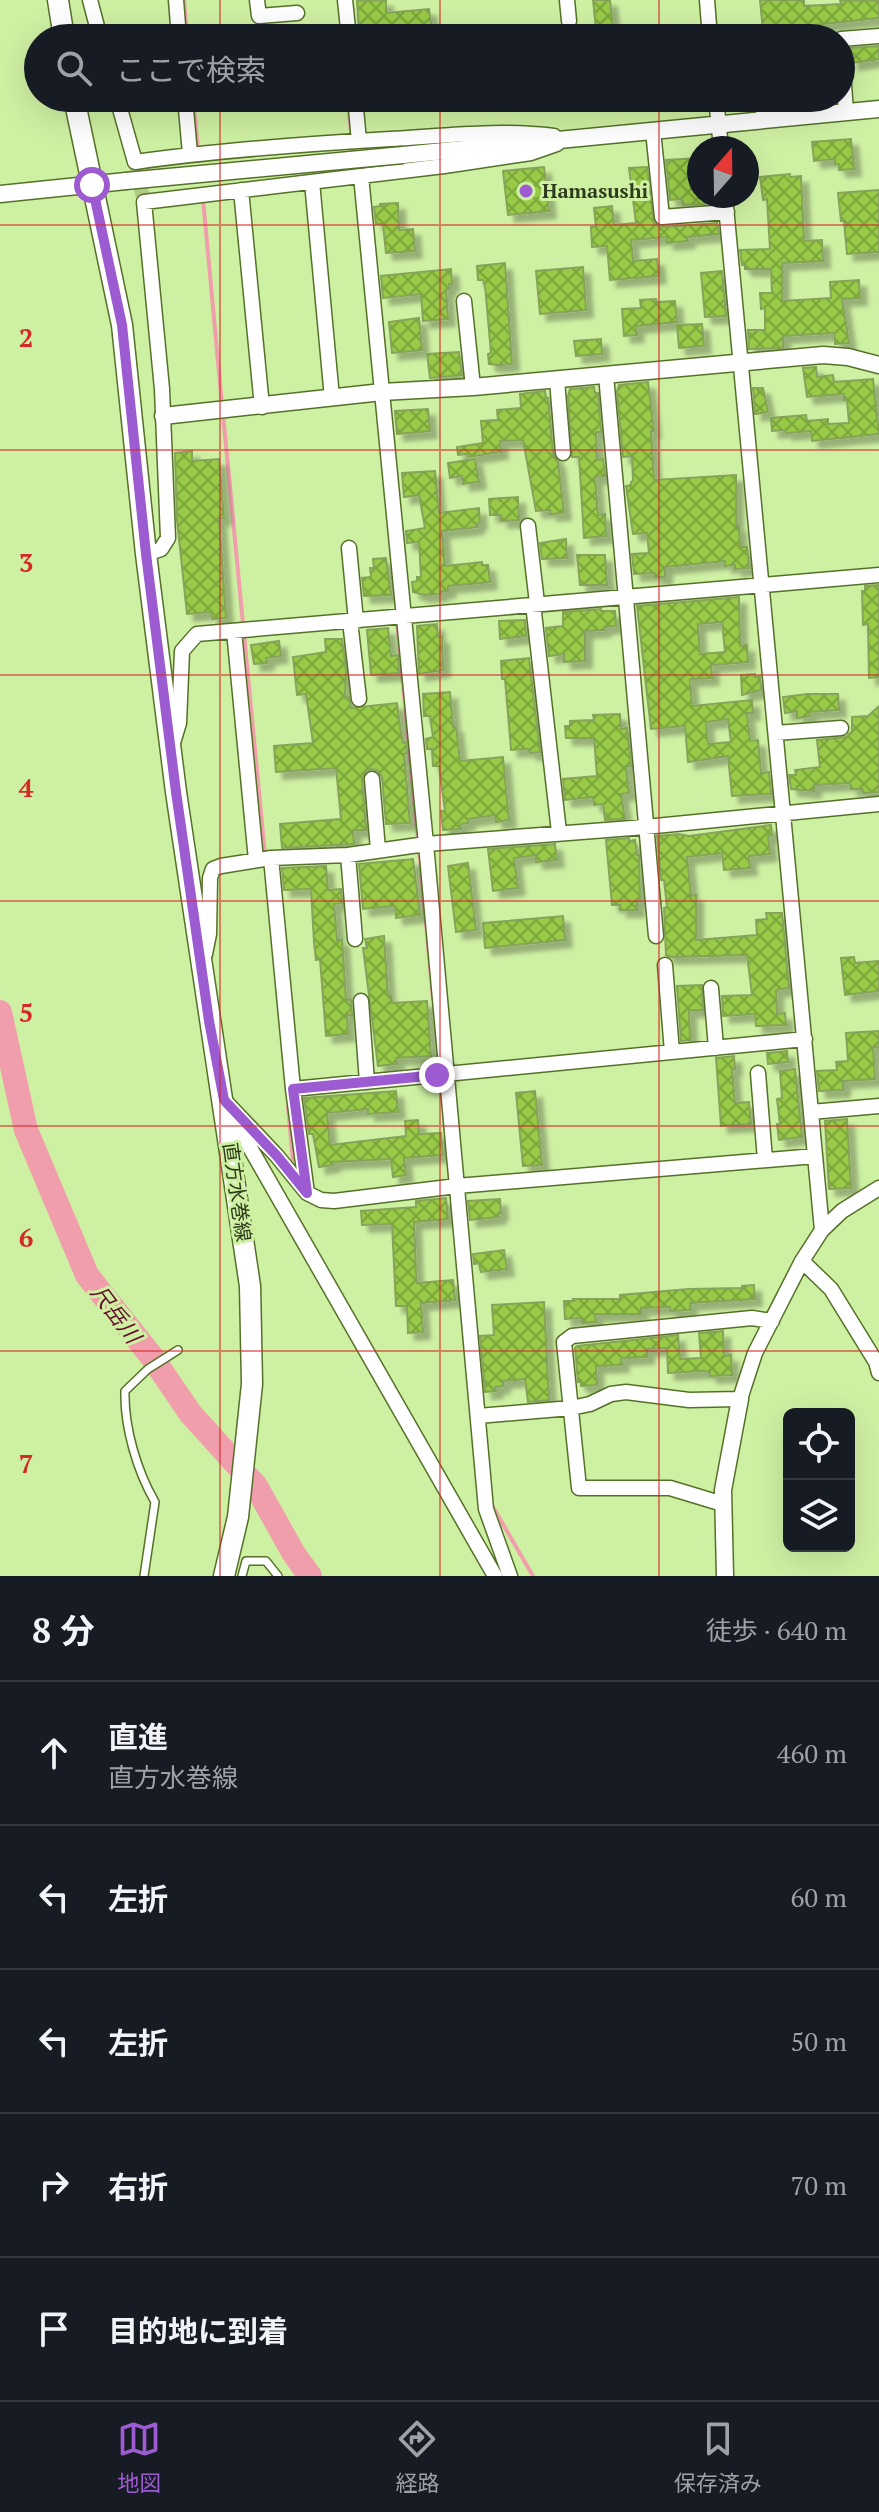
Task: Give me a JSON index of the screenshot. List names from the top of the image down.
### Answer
{
  "streets": {
    "main road": ["直方水巻線"]
  },
  "water": ["尺岳川"],
  "places": ["Hamasushi"],
  "north": "top",
  "page": {
    "search": "ここで検索",
    "heading": ["8 分", "徒歩 · 640 m"],
    "list": [
      ["直進", "直方水巻線", "460 m"],
      ["左折", "60 m"],
      ["左折", "50 m"],
      ["右折", "70 m"],
      "目的地に到着"
    ],
    "nav": ["地図", "経路", "保存済み"]
  },
  "grid": {
    "rows": [
      "2",
      "3",
      "4",
      "5",
      "6",
      "7"
    ]
  }
}
